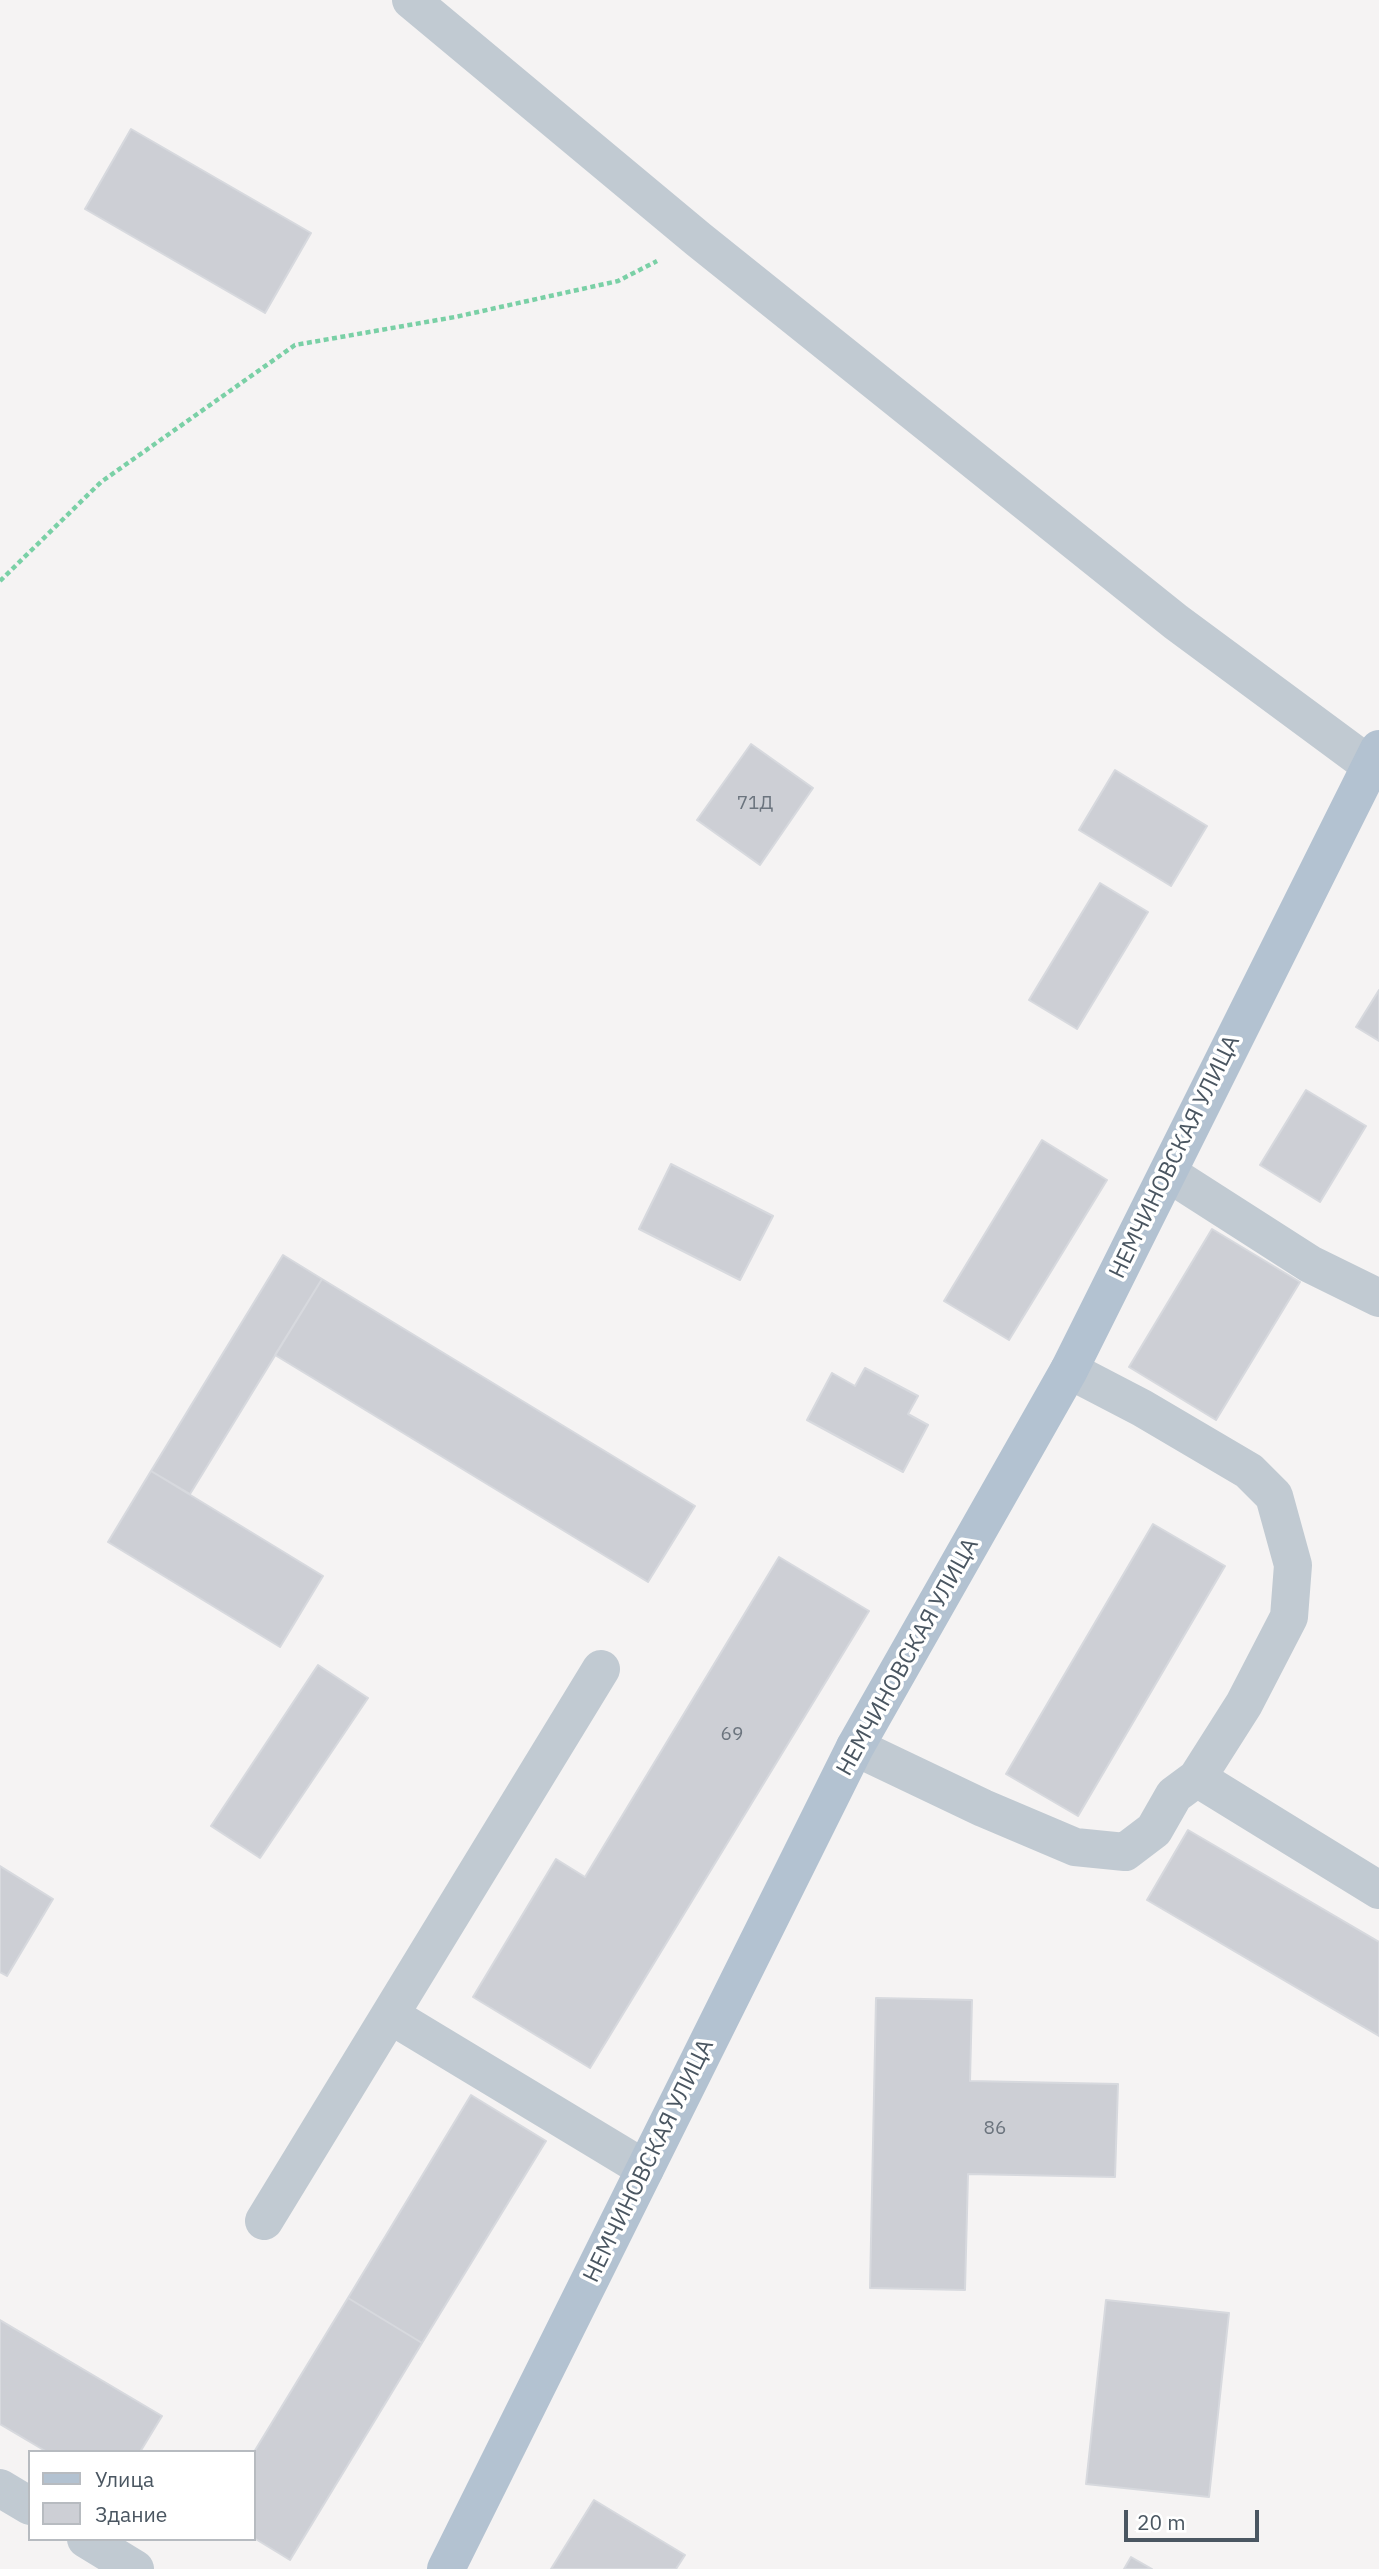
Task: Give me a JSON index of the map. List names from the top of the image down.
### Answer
{
  "streets": {
    "main road": ["НЕМЧИНОВСКАЯ УЛИЦА"]
  },
  "house_numbers": ["71Д", "69", "86"],
  "legend": ["Улица", "Здание"],
  "scale_bar": "20 m"
}
